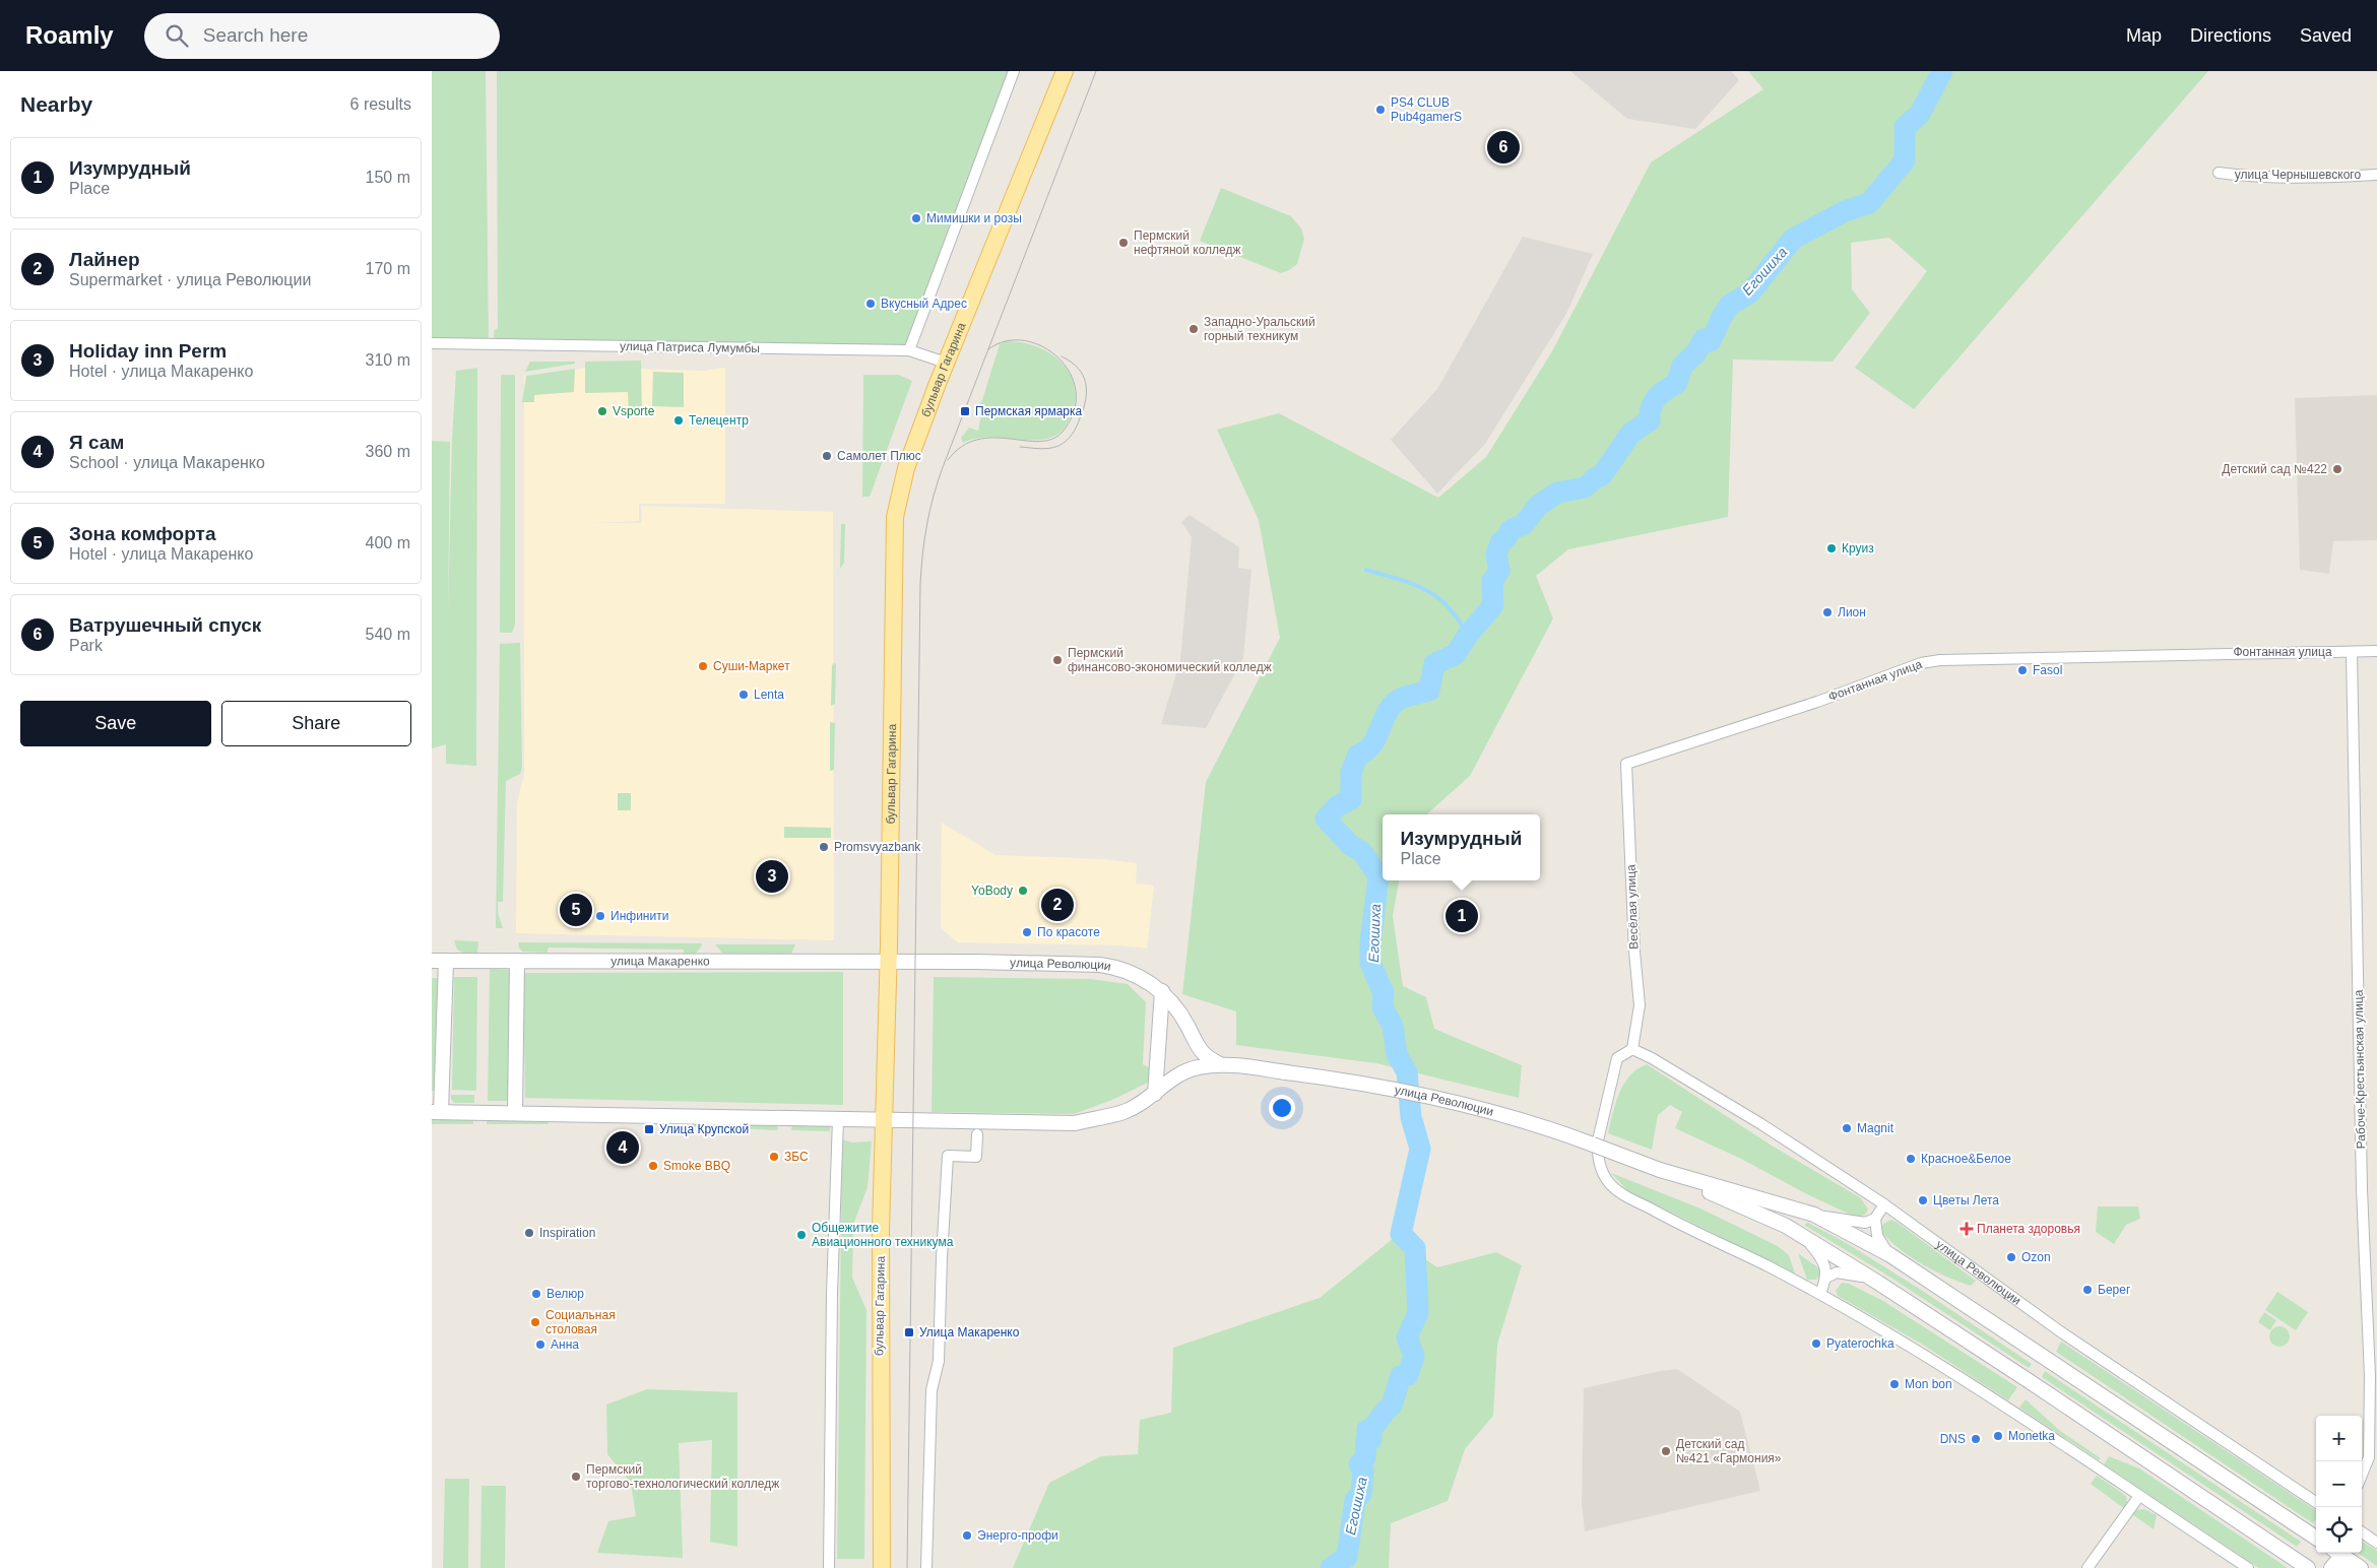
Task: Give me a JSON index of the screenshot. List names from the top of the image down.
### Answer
{
  "streets": {
    "main road": ["бульвар Гагарина", "улица Макаренко", "улица Революции"],
    "street": [
      "улица Чернышевского",
      "улица Патриса Лумумбы",
      "Фонтанная улица",
      "Весёлая улица",
      "Рабоче-Крестьянская улица"
    ]
  },
  "crossings": [
    ["улица Патриса Лумумбы", "бульвар Гагарина"],
    ["бульвар Гагарина", "улица Макаренко"],
    ["бульвар Гагарина", "улица Революции"],
    ["Фонтанная улица", "Весёлая улица"],
    ["Фонтанная улица", "Рабоче-Крестьянская улица"],
    ["Весёлая улица", "улица Революции"],
    ["улица Макаренко", "улица Революции"]
  ],
  "water": ["Егошиха"],
  "places": {
    "other": [
      "PS4 CLUB Pub4gamerS",
      "Мимишки и розы",
      "Пермский нефтяной колледж",
      "Вкусный Адрес",
      "Западно-Уральский горный техникум",
      "Vsporte",
      "Телецентр",
      "Самолет Плюс",
      "Детский сад №422",
      "Круиз",
      "Лион",
      "Пермский финансово-экономический колледж",
      "Суши-Маркет",
      "Fasol",
      "Lenta",
      "Promsvyazbank",
      "YoBody",
      "Инфинити",
      "По красоте",
      "Magnit",
      "ЗБС",
      "Красное&Белое",
      "Smoke BBQ",
      "Цветы Лета",
      "Inspiration",
      "Общежитие Авиационного техникума",
      "Ozon",
      "Берег",
      "Велюр",
      "Социальная столовая",
      "Pyaterochka",
      "Анна",
      "Mon bon",
      "Monetka",
      "DNS",
      "Детский сад №421 «Гармония»",
      "Пермский торгово-технологический колледж",
      "Энерго-профи"
    ],
    "transit": ["Пермская ярмарка", "Улица Крупской", "Улица Макаренко"],
    "health": ["Планета здоровья"]
  },
  "page": {
    "header": "Roamly",
    "search": "Search here",
    "nav": ["Map", "Directions", "Saved"],
    "heading": ["Nearby", "6 results"],
    "pins": [
      "6",
      "3",
      "2",
      "5",
      "1",
      "4"
    ],
    "list": [
      {
        "mark": "1",
        "name": "Изумрудный",
        "note": "Place",
        "value": "150 m"
      },
      {
        "mark": "2",
        "name": "Лайнер",
        "note": "Supermarket · улица Революции",
        "value": "170 m"
      },
      {
        "mark": "3",
        "name": "Holiday inn Perm",
        "note": "Hotel · улица Макаренко",
        "value": "310 m"
      },
      {
        "mark": "4",
        "name": "Я сам",
        "note": "School · улица Макаренко",
        "value": "360 m"
      },
      {
        "mark": "5",
        "name": "Зона комфорта",
        "note": "Hotel · улица Макаренко",
        "value": "400 m"
      },
      {
        "mark": "6",
        "name": "Ватрушечный спуск",
        "note": "Park",
        "value": "540 m"
      }
    ],
    "buttons": ["Save", "Share"],
    "popup": ["Изумрудный", "Place"],
    "map_buttons": ["+", "−"]
  }
}
